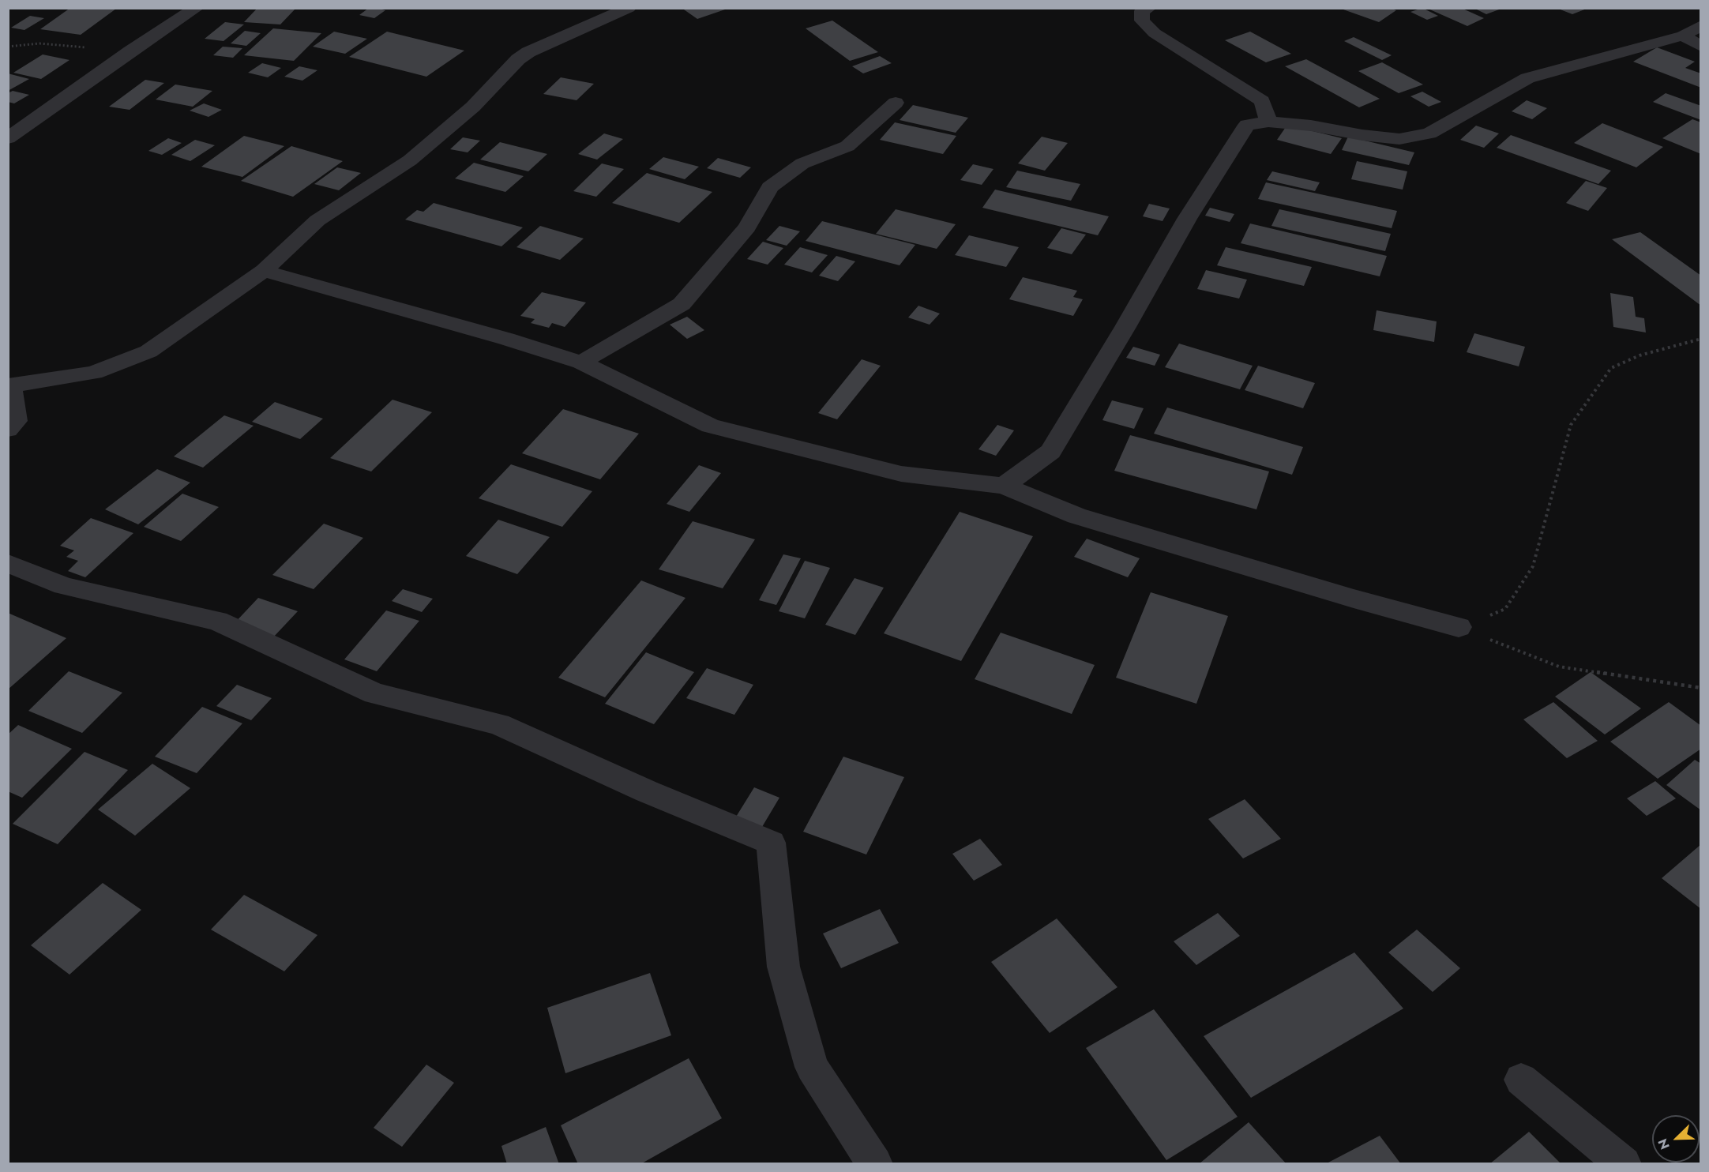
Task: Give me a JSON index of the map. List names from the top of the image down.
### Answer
{
  "north": "bottom left"
}
